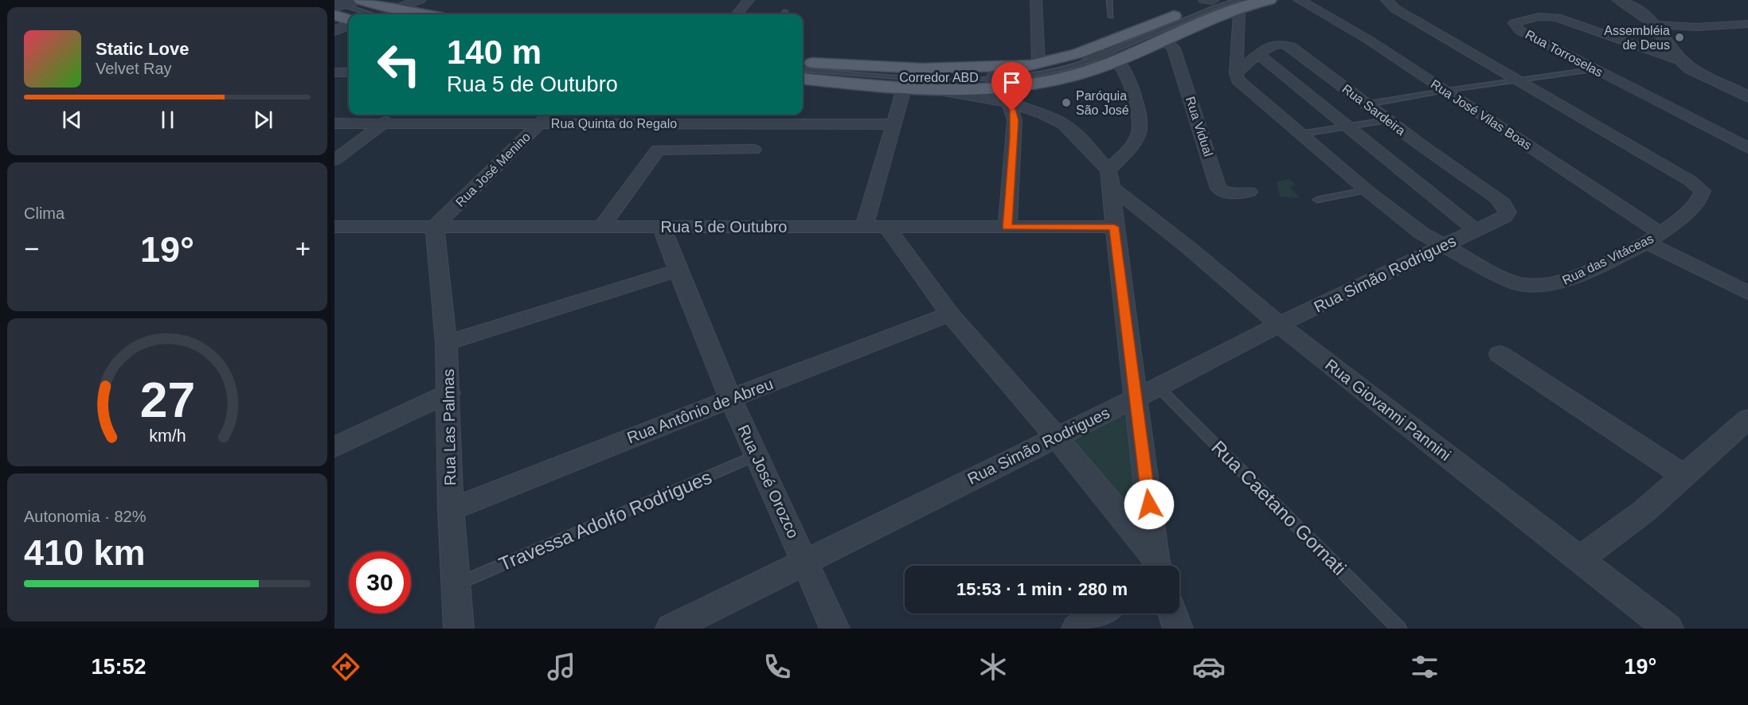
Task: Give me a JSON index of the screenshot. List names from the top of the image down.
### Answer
{
  "streets": {
    "street": [
      "Rua Torroselas",
      "Rua Sardeira",
      "Rua José Vilas Boas",
      "Rua Quinta do Regalo",
      "Rua Vidual",
      "Rua José Menino",
      "Rua 5 de Outubro",
      "Rua das Vitáceas",
      "Rua Simão Rodrigues",
      "Rua Giovanni Pannini",
      "Rua Antônio de Abreu",
      "Rua Las Palmas",
      "Rua José Orozco"
    ],
    "lane": ["Corredor ABD", "Rua Caetano Gornati", "Travessa Adolfo Rodrigues"]
  },
  "crossings": [
    ["Rua Sardeira", "Rua das Vitáceas"],
    ["Rua Sardeira", "Rua Simão Rodrigues"],
    ["Rua José Vilas Boas", "Rua das Vitáceas"],
    ["Rua Quinta do Regalo", "Rua José Menino"],
    ["Rua José Menino", "Rua 5 de Outubro"],
    ["Rua José Menino", "Rua Las Palmas"],
    ["Rua 5 de Outubro", "Rua Las Palmas"],
    ["Rua 5 de Outubro", "Rua José Orozco"],
    ["Rua das Vitáceas", "Rua Simão Rodrigues"],
    ["Rua Simão Rodrigues", "Rua Giovanni Pannini"],
    ["Rua Simão Rodrigues", "Rua José Orozco"],
    ["Rua Simão Rodrigues", "Rua Caetano Gornati"],
    ["Rua Antônio de Abreu", "Rua Las Palmas"],
    ["Rua Antônio de Abreu", "Rua José Orozco"],
    ["Rua Las Palmas", "Travessa Adolfo Rodrigues"],
    ["Rua José Orozco", "Travessa Adolfo Rodrigues"]
  ],
  "places": ["Assembléia de Deus", "Paróquia São José"],
  "page": {
    "turn": ["140 m", "Rua 5 de Outubro"],
    "song": ["Static Love", "Velvet Ray"],
    "tile": [
      "Clima",
      ["Autonomia · 82%", "410 km"]
    ],
    "heat": ["−", "19°", "+"],
    "limit": "30",
    "trip": "15:53 · 1 min · 280 m",
    "tabs": ["15:52", "19°"],
    "gauge": ["27", "km/h"]
  }
}
